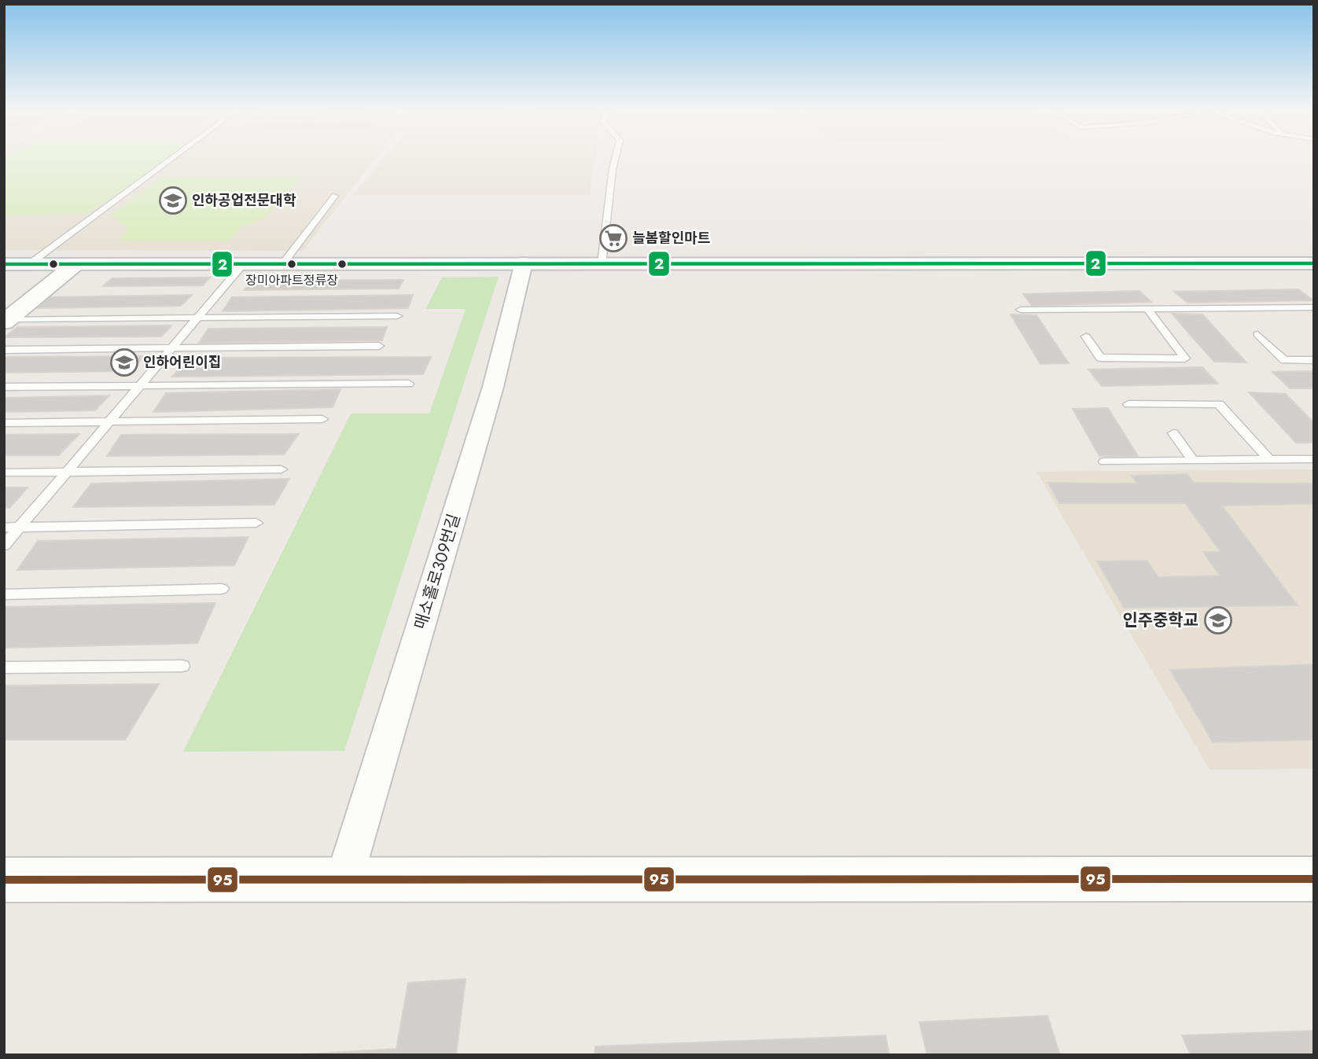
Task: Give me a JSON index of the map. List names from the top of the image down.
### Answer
{
  "streets": {
    "street": ["매소홀로309번길"]
  },
  "places": {
    "school or university": ["인하공업전문대학", "인하어린이집", "인주중학교"],
    "supermarket": ["늘봄할인마트"],
    "other": ["장미아파트정류장"]
  },
  "lines": ["transit line 2", "transit line 95"]
}
